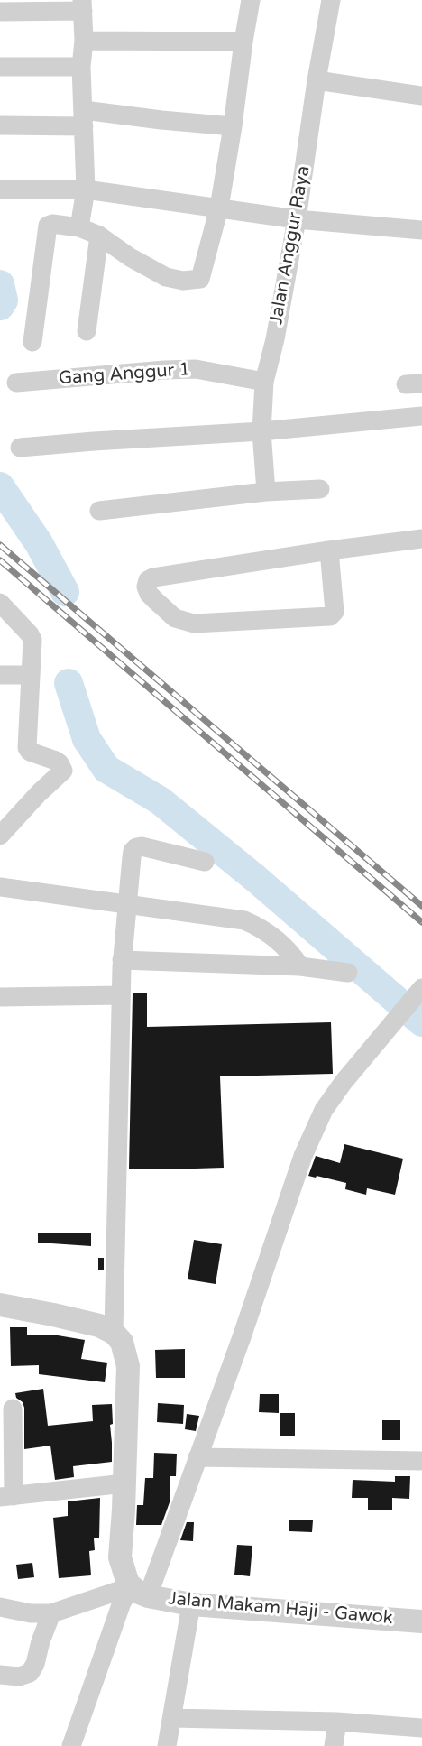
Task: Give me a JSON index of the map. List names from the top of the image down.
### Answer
{
  "streets": {
    "street": ["Jalan Anggur Raya", "Gang Anggur 1", "Jalan Makam Haji - Gawok"]
  },
  "crossings": [
    ["Jalan Anggur Raya", "Gang Anggur 1"]
  ]
}
